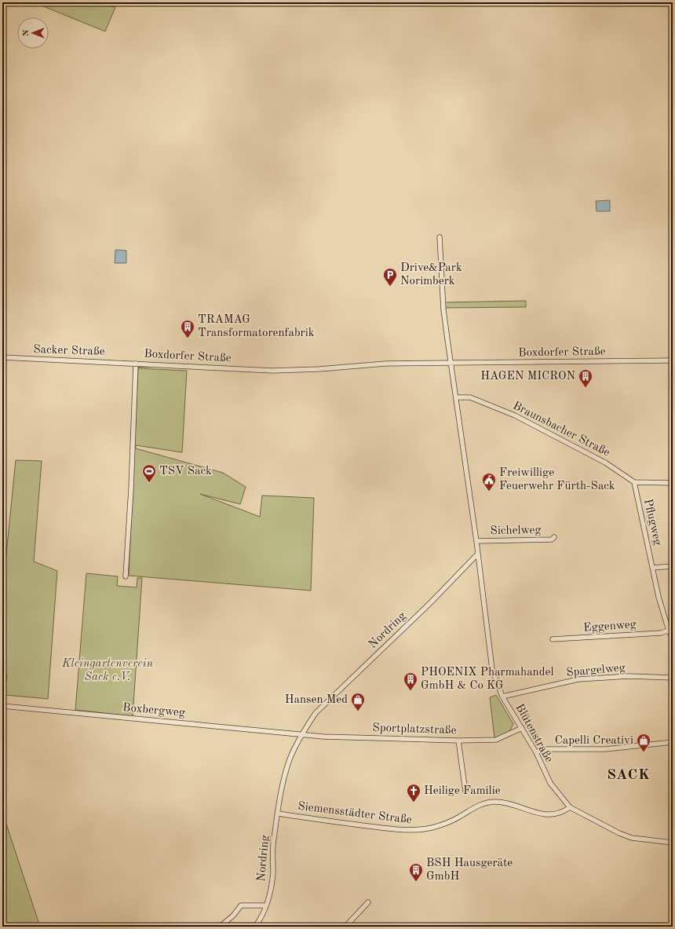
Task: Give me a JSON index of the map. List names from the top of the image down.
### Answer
{
  "streets": {
    "street": [
      "Sacker Straße",
      "Boxdorfer Straße",
      "Braunsbacher Straße",
      "Pflugweg",
      "Sichelweg",
      "Eggenweg",
      "Nordring",
      "Spargelweg",
      "Boxbergweg",
      "Sportplatzstraße",
      "Blütenstraße",
      "Siemensstädter Straße"
    ]
  },
  "crossings": [
    ["Sacker Straße", "Boxdorfer Straße"],
    ["Braunsbacher Straße", "Pflugweg"],
    ["Pflugweg", "Eggenweg"],
    ["Nordring", "Boxbergweg"],
    ["Nordring", "Sportplatzstraße"],
    ["Nordring", "Blütenstraße"],
    ["Nordring", "Siemensstädter Straße"],
    ["Spargelweg", "Blütenstraße"],
    ["Boxbergweg", "Sportplatzstraße"],
    ["Sportplatzstraße", "Blütenstraße"],
    ["Blütenstraße", "Siemensstädter Straße"]
  ],
  "districts": ["SACK"],
  "parks": ["Kleingartenverein Sack e.V."],
  "places": {
    "parking": ["Drive&Park Norimberk"],
    "building": [
      "TRAMAG Transformatorenfabrik",
      "HAGEN MICRON",
      "PHOENIX Pharmahandel GmbH & Co KG",
      "BSH Hausgeräte GmbH"
    ],
    "sports": ["TSV Sack"],
    "public building": ["Freiwillige Feuerwehr Fürth-Sack"],
    "shop": ["Hansen Med", "Capelli Creativi"],
    "church": ["Heilige Familie"]
  },
  "north": "left"
}
